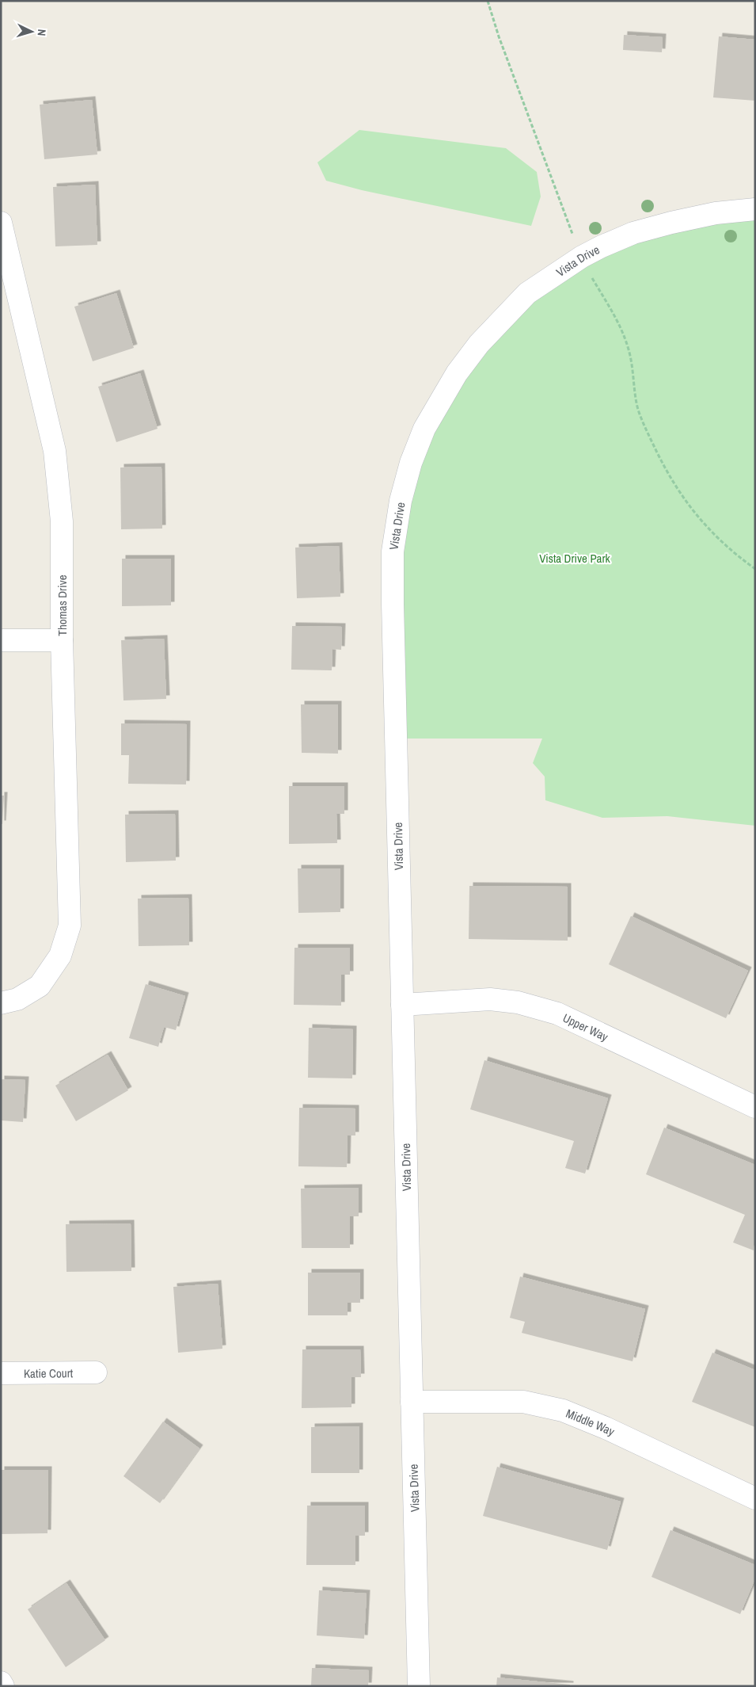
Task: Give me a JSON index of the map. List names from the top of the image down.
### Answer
{
  "streets": {
    "street": [
      "Vista Drive",
      "Thomas Drive",
      "Upper Way",
      "Katie Court",
      "Middle Way"
    ]
  },
  "crossings": [
    ["Vista Drive", "Upper Way"],
    ["Vista Drive", "Middle Way"]
  ],
  "parks": ["Vista Drive Park"],
  "north": "right"
}
